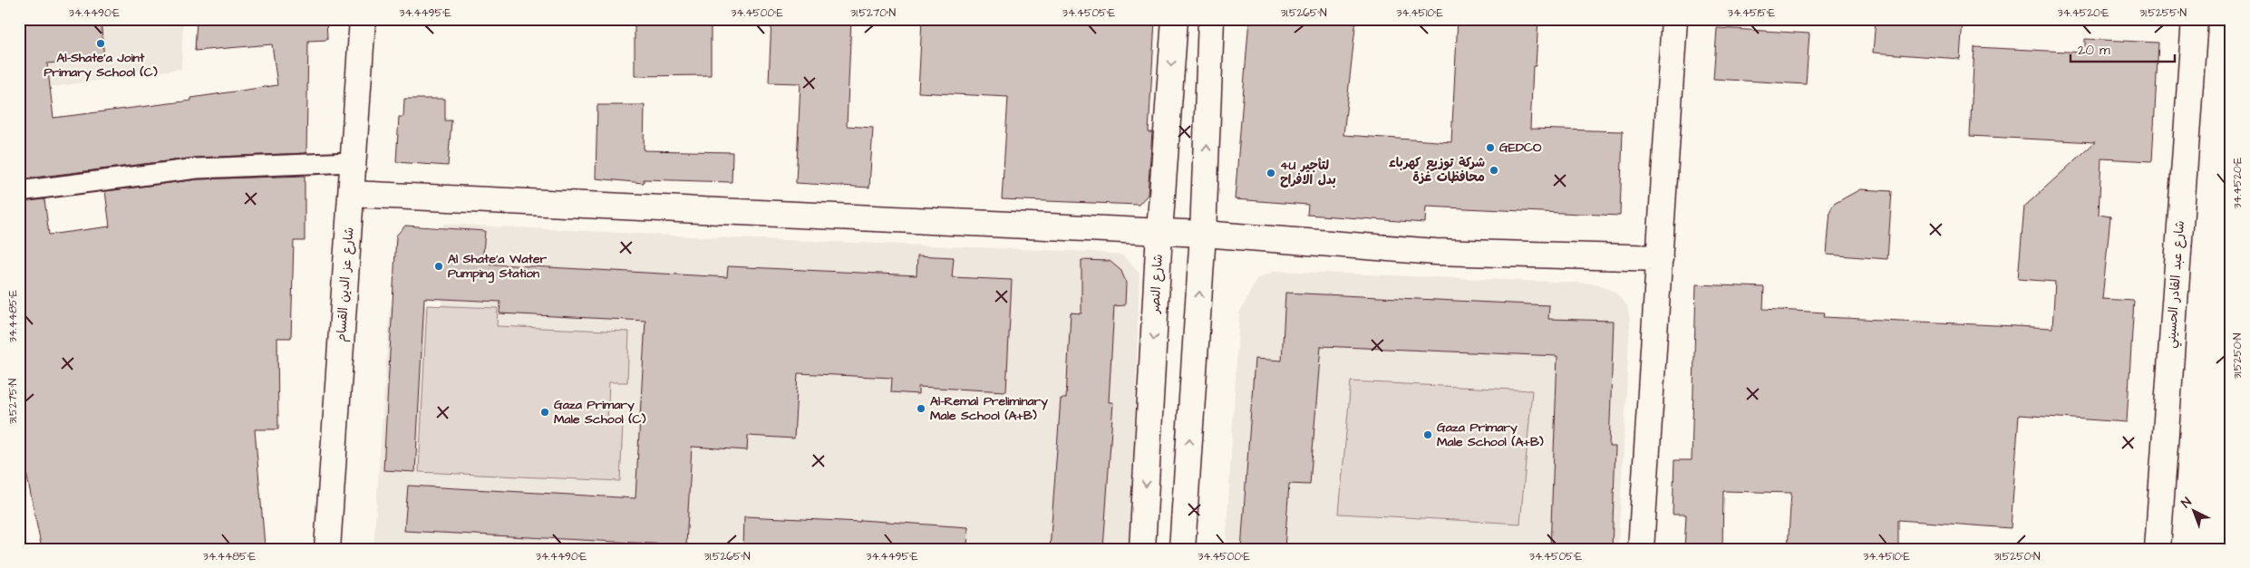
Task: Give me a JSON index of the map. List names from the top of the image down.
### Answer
{
  "streets": {
    "street": ["شارع النصر", "شارع عز الدين القسام", "شارع عبد القادر الحسيني"]
  },
  "places": [
    "Al-Shate'a Joint Primary School (C)",
    "GEDCO",
    "شركة توزيع كهرباء محافظات غزة",
    "4U لتأجير بدل الافراح",
    "Al Shate'a Water Pumping Station",
    "Al-Remal Preliminary Male School (A+B)",
    "Gaza Primary Male School (C)",
    "Gaza Primary Male School (A+B)"
  ],
  "scale_bar": "20 m",
  "north": "top left",
  "coordinates": [
    "34.4490°E",
    "34.4495°E",
    "34.4500°E",
    "31.5270°N",
    "34.4505°E",
    "31.5265°N",
    "34.4510°E",
    "34.4515°E",
    "34.4520°E",
    "31.5255°N",
    "34.4485°E",
    "31.5250°N",
    "31.5275°N"
  ]
}
